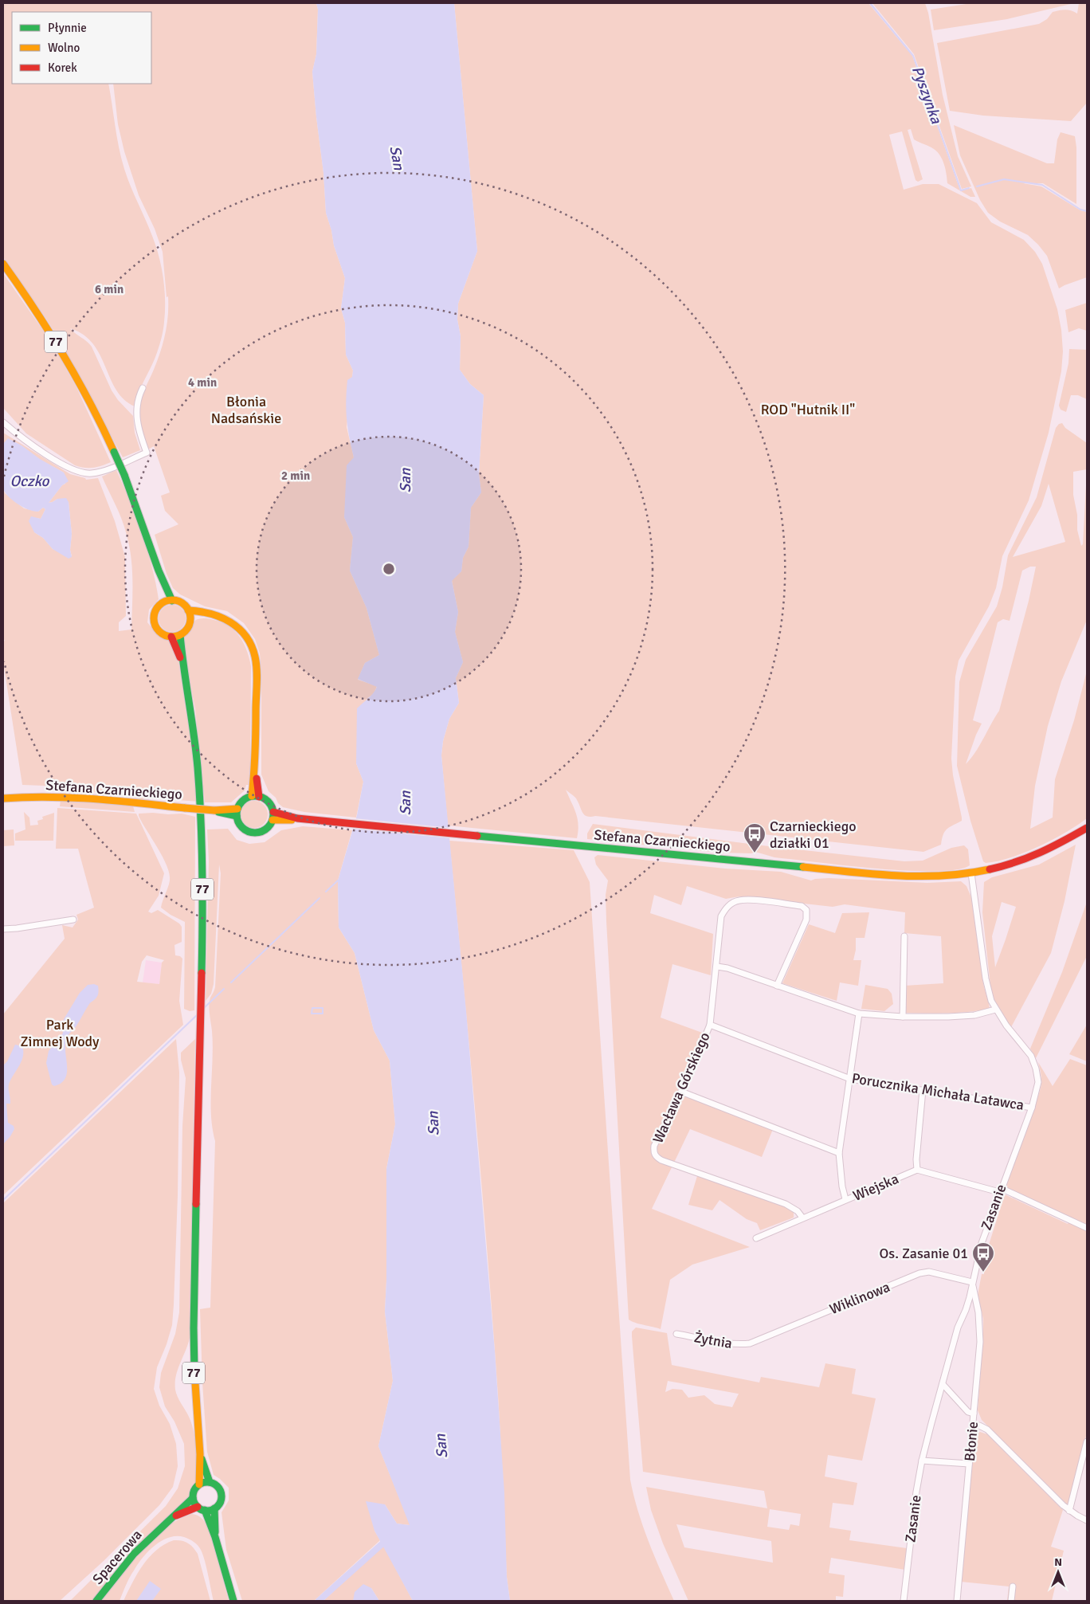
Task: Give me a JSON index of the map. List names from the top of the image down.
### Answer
{
  "streets": {
    "main road": ["77", "Stefana Czarnieckiego", "Spacerowa"],
    "street": [
      "Wacława Górskiego",
      "Porucznika Michała Latawca",
      "Wiejska",
      "Zasanie",
      "Wiklinowa",
      "Żytnia",
      "Błonie"
    ]
  },
  "crossings": [
    ["77", "Spacerowa"],
    ["Stefana Czarnieckiego", "Zasanie"],
    ["Wacława Górskiego", "Porucznika Michała Latawca"],
    ["Wacława Górskiego", "Wiejska"],
    ["Porucznika Michała Latawca", "Zasanie"],
    ["Wiejska", "Zasanie"],
    ["Zasanie", "Wiklinowa"],
    ["Zasanie", "Błonie"],
    ["Wiklinowa", "Żytnia"],
    ["Wiklinowa", "Błonie"]
  ],
  "water": ["Pyszynka", "San", "Oczko"],
  "parks": ["Błonia Nadsańskie", "ROD \"Hutnik II\"", "Park Zimnej Wody"],
  "places": {
    "bus stop": ["Czarnieckiego działki 01", "Os. Zasanie 01"]
  },
  "legend": ["Płynnie", "Wolno", "Korek"],
  "north": "top",
  "rings": ["6 min", "4 min", "2 min"]
}
